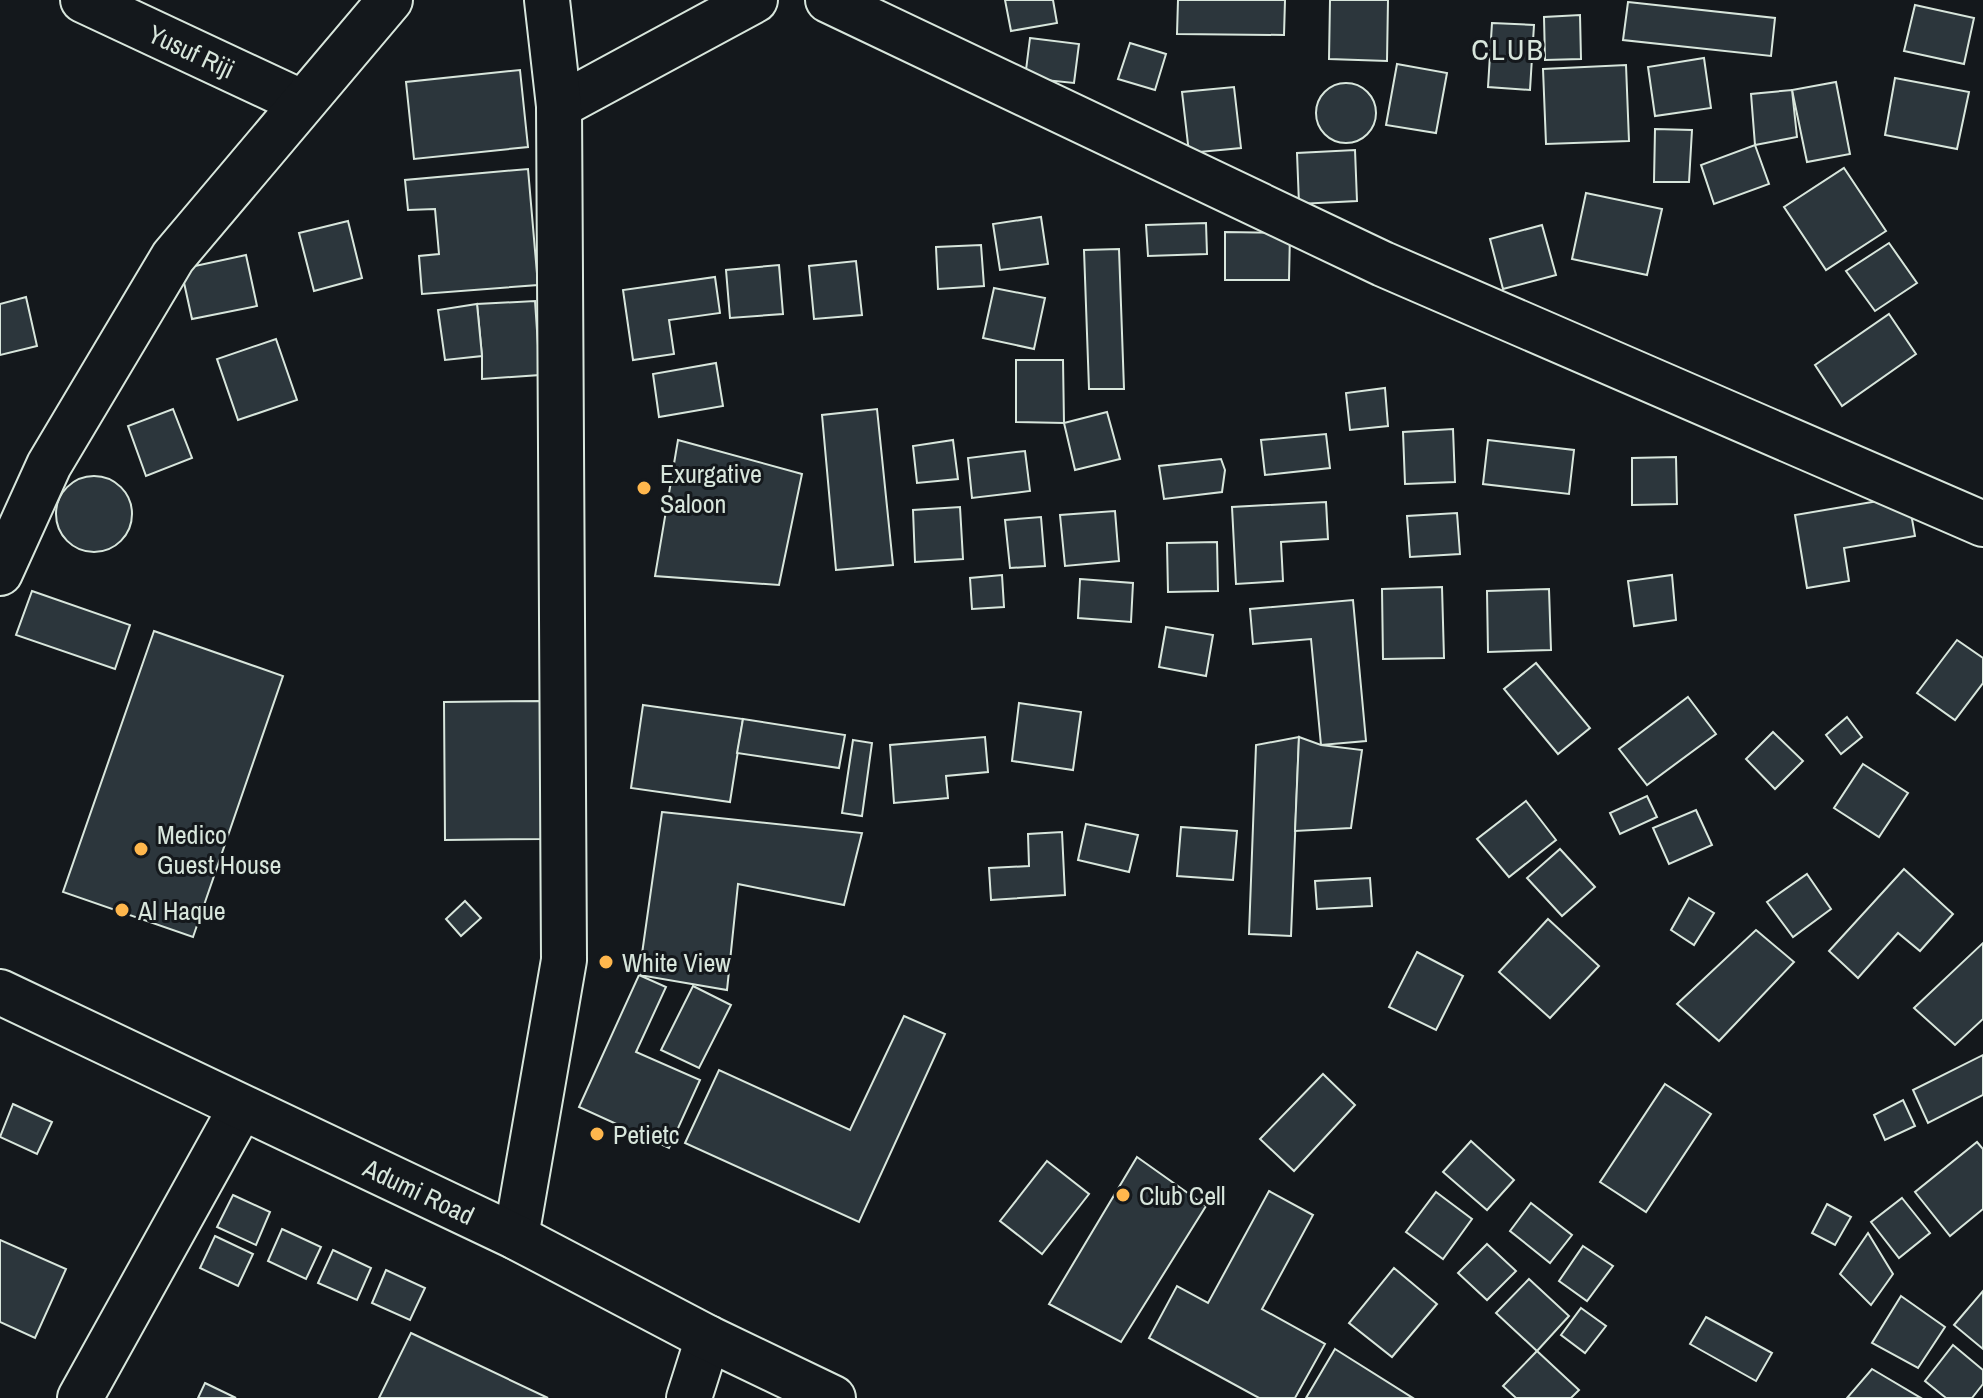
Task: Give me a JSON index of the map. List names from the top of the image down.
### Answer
{
  "streets": {
    "street": ["Yusuf Riji", "Adumi Road"]
  },
  "districts": ["CLUB"],
  "places": [
    "Exurgative Saloon",
    "Medico Guest House",
    "Al Haque",
    "White View",
    "Petietc",
    "Club Cell"
  ]
}
